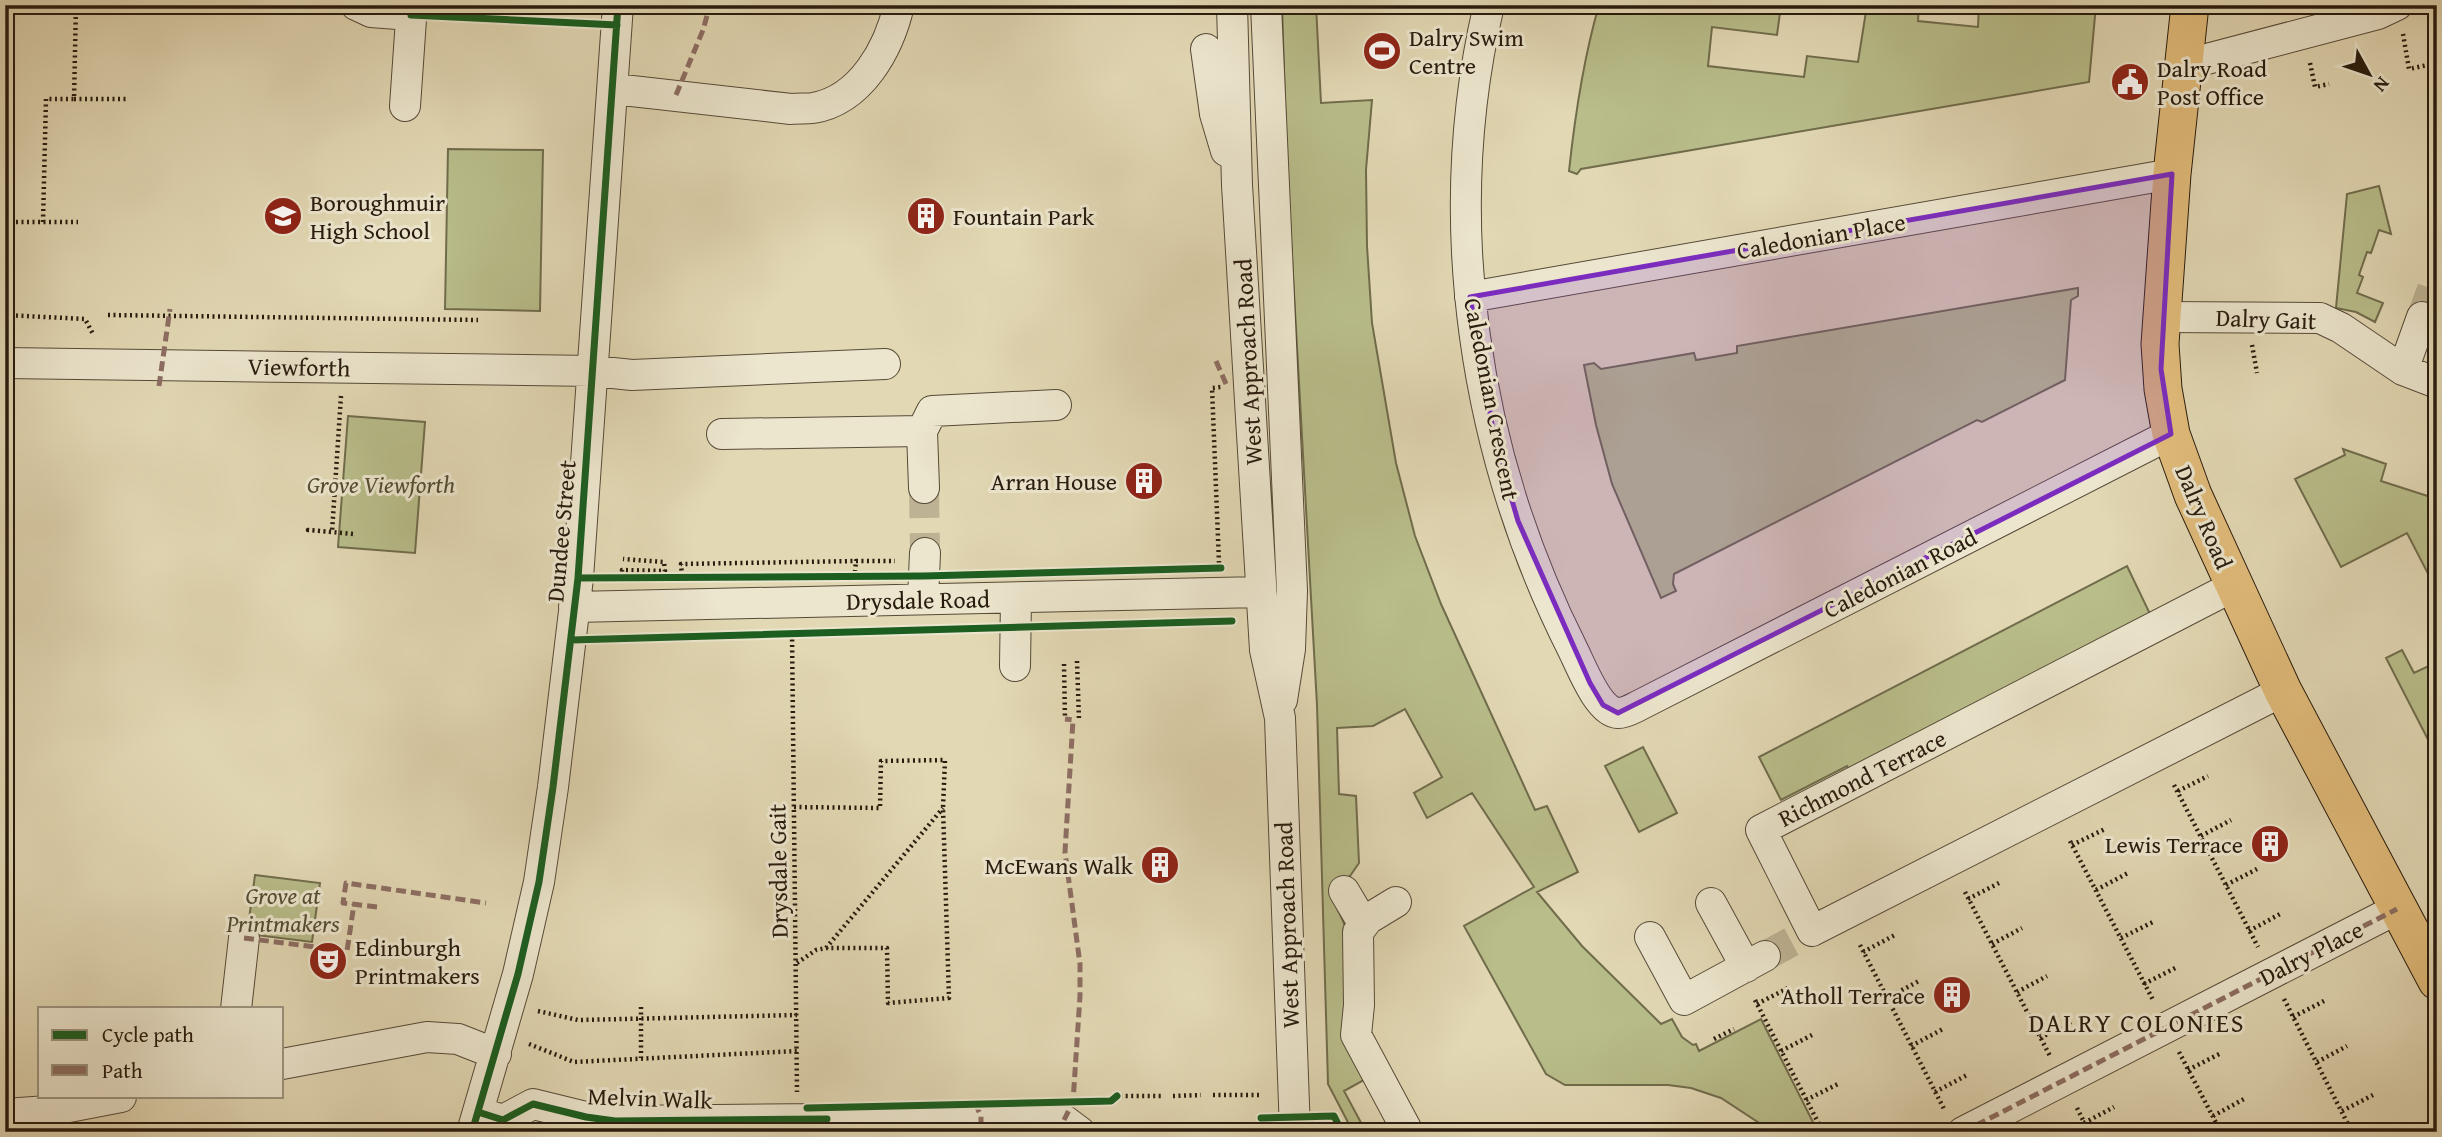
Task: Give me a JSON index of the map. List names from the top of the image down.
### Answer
{
  "streets": {
    "main road": ["Dalry Road"],
    "street": [
      "Caledonian Place",
      "Dalry Gait",
      "West Approach Road",
      "Viewforth",
      "Caledonian Crescent",
      "Dundee Street",
      "Caledonian Road",
      "Drysdale Road",
      "Richmond Terrace",
      "Dalry Place",
      "Melvin Walk"
    ],
    "path": ["Drysdale Gait"]
  },
  "crossings": [
    ["Caledonian Place", "Caledonian Crescent"],
    ["Caledonian Place", "Dalry Road"],
    ["Dalry Gait", "Dalry Road"],
    ["West Approach Road", "Drysdale Road"],
    ["Viewforth", "Dundee Street"],
    ["Caledonian Crescent", "Caledonian Road"],
    ["Dalry Road", "Caledonian Road"],
    ["Dalry Road", "Richmond Terrace"],
    ["Dalry Road", "Dalry Place"],
    ["Dundee Street", "Drysdale Road"],
    ["Dundee Street", "Melvin Walk"],
    ["Drysdale Gait", "Melvin Walk"]
  ],
  "districts": ["DALRY COLONIES"],
  "parks": ["Grove Viewforth", "Grove at Printmakers"],
  "places": {
    "sports": ["Dalry Swim Centre"],
    "public building": ["Dalry Road Post Office"],
    "school or university": ["Boroughmuir High School"],
    "building": [
      "Fountain Park",
      "Arran House",
      "Lewis Terrace",
      "McEwans Walk",
      "Atholl Terrace"
    ],
    "theatre": ["Edinburgh Printmakers"]
  },
  "legend": ["Cycle path", "Path"],
  "north": "bottom right"
}
